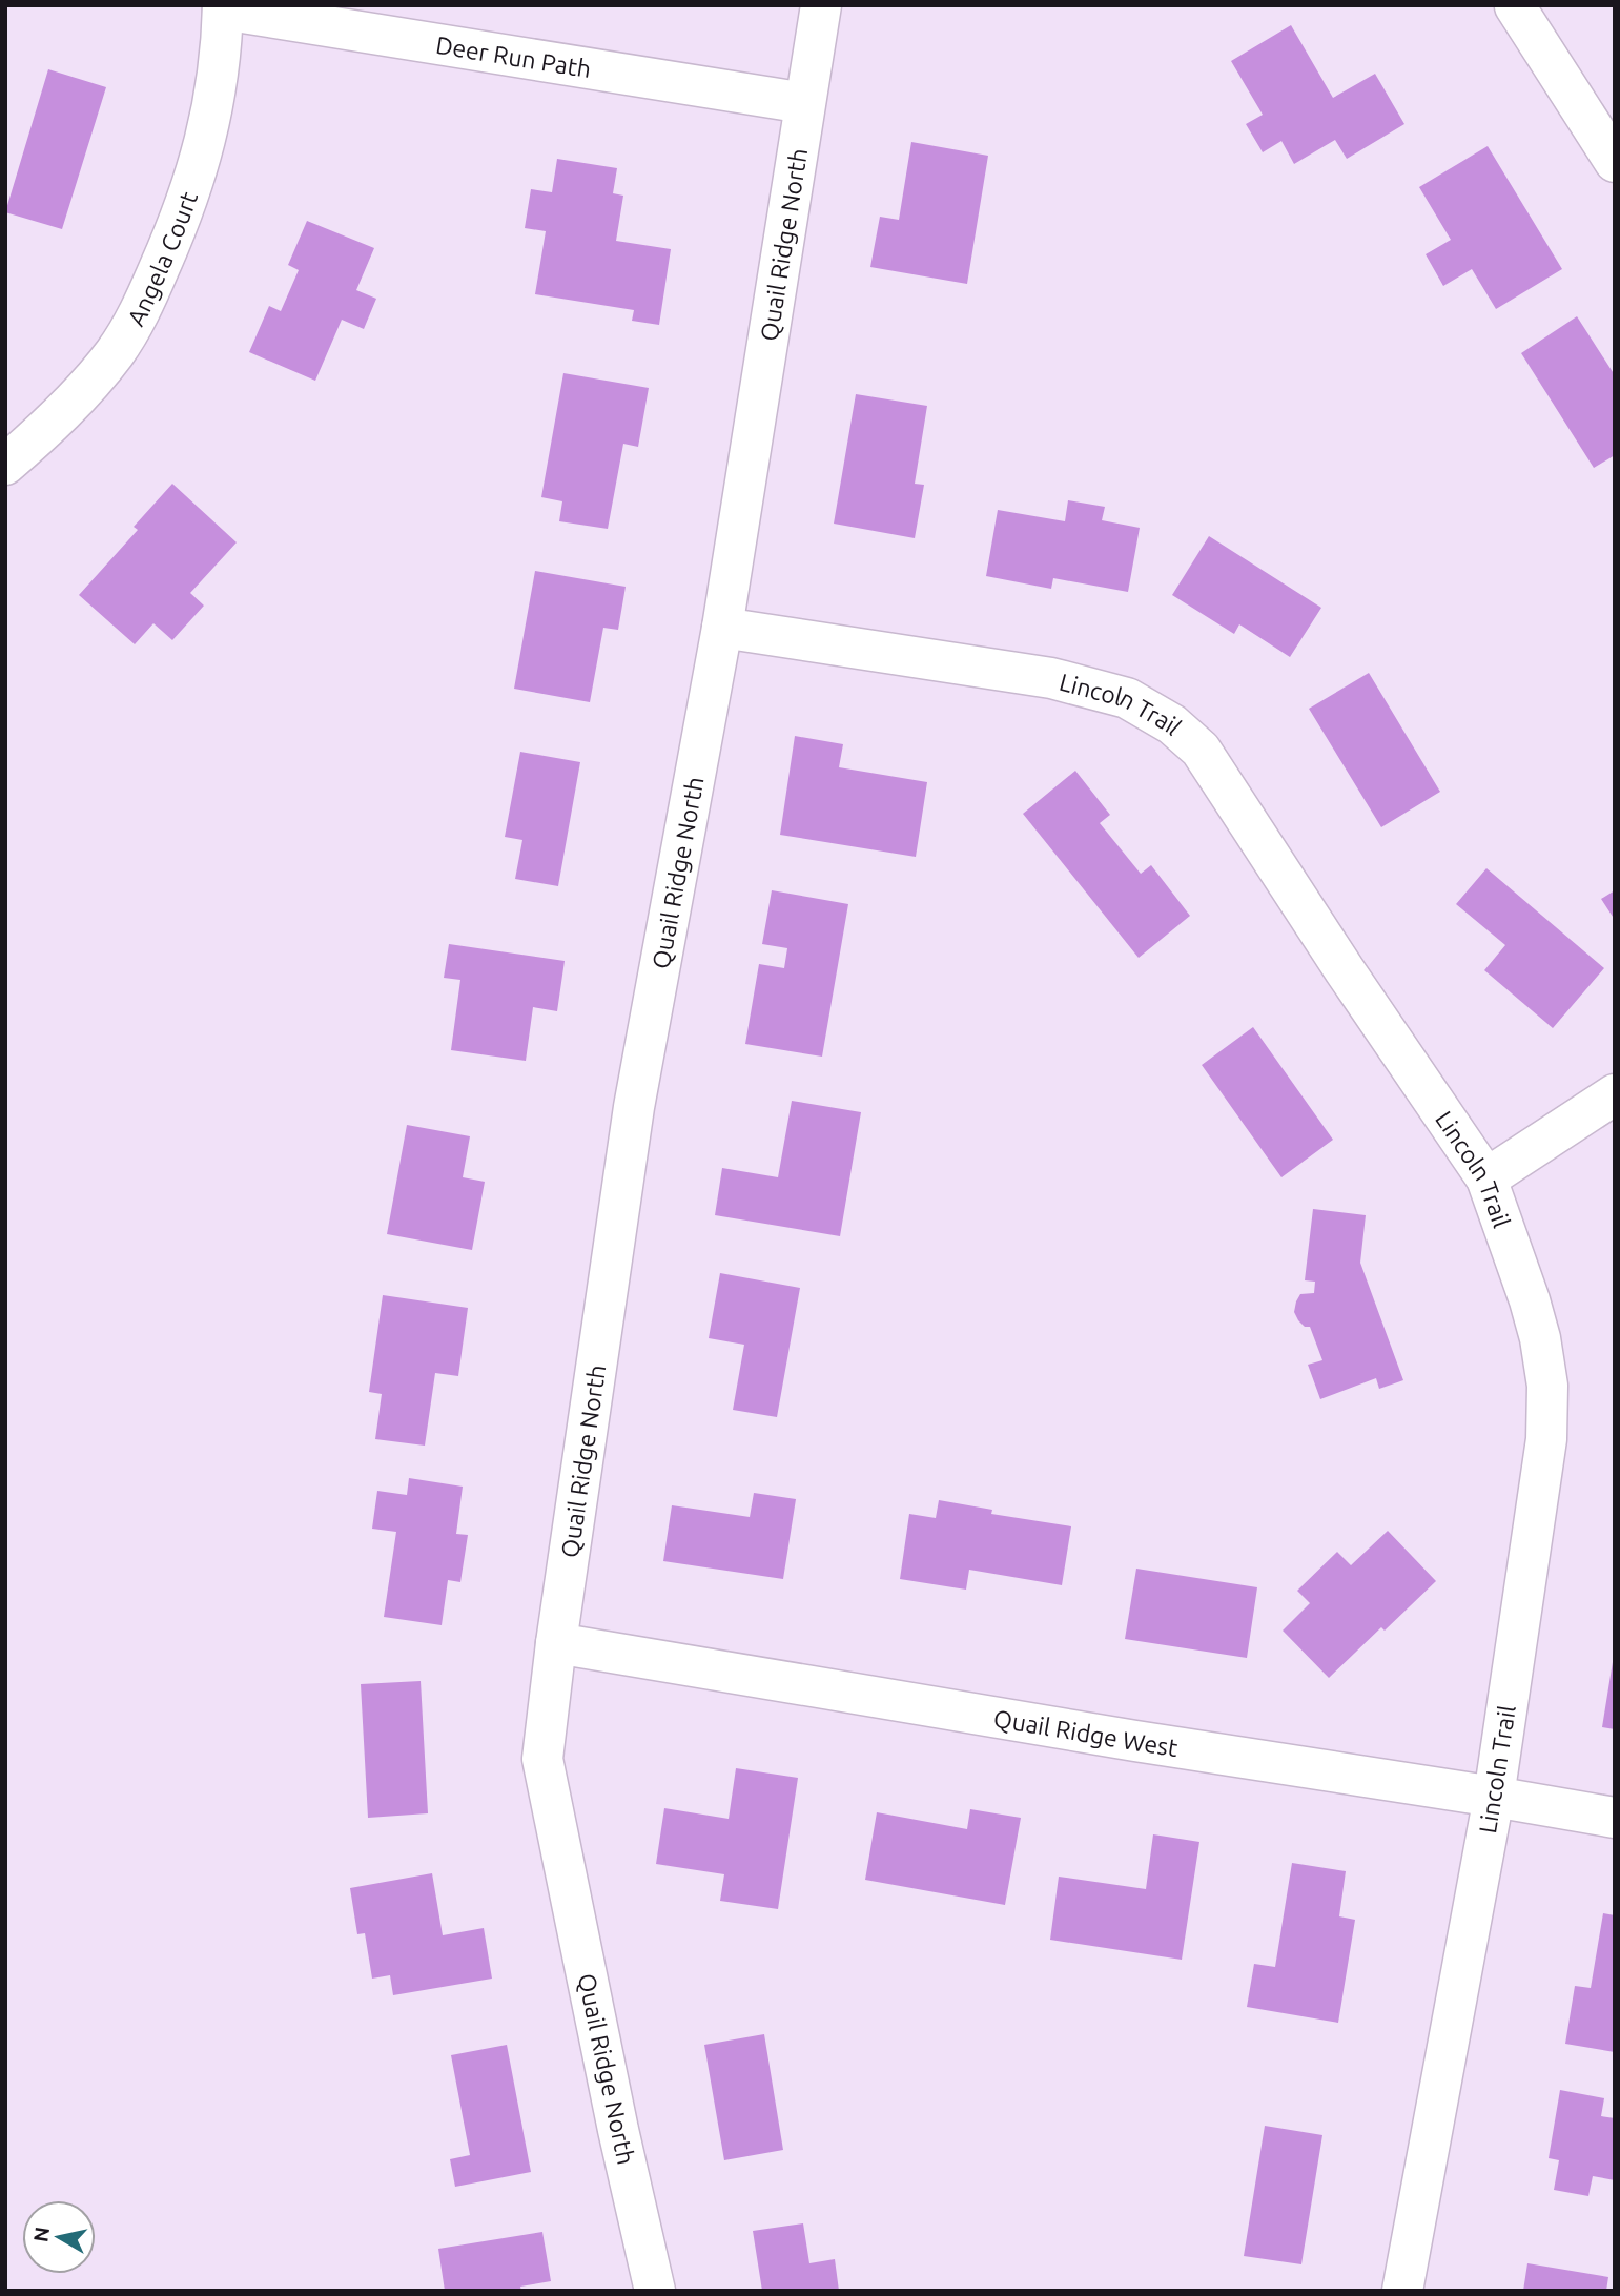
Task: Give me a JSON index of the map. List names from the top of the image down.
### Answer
{
  "streets": {
    "street": [
      "Deer Run Path",
      "Quail Ridge North",
      "Angela Court",
      "Lincoln Trail",
      "Quail Ridge West"
    ]
  },
  "crossings": [
    ["Deer Run Path", "Quail Ridge North"],
    ["Deer Run Path", "Angela Court"],
    ["Quail Ridge North", "Lincoln Trail"],
    ["Quail Ridge North", "Quail Ridge West"],
    ["Lincoln Trail", "Quail Ridge West"]
  ],
  "north": "left"
}
